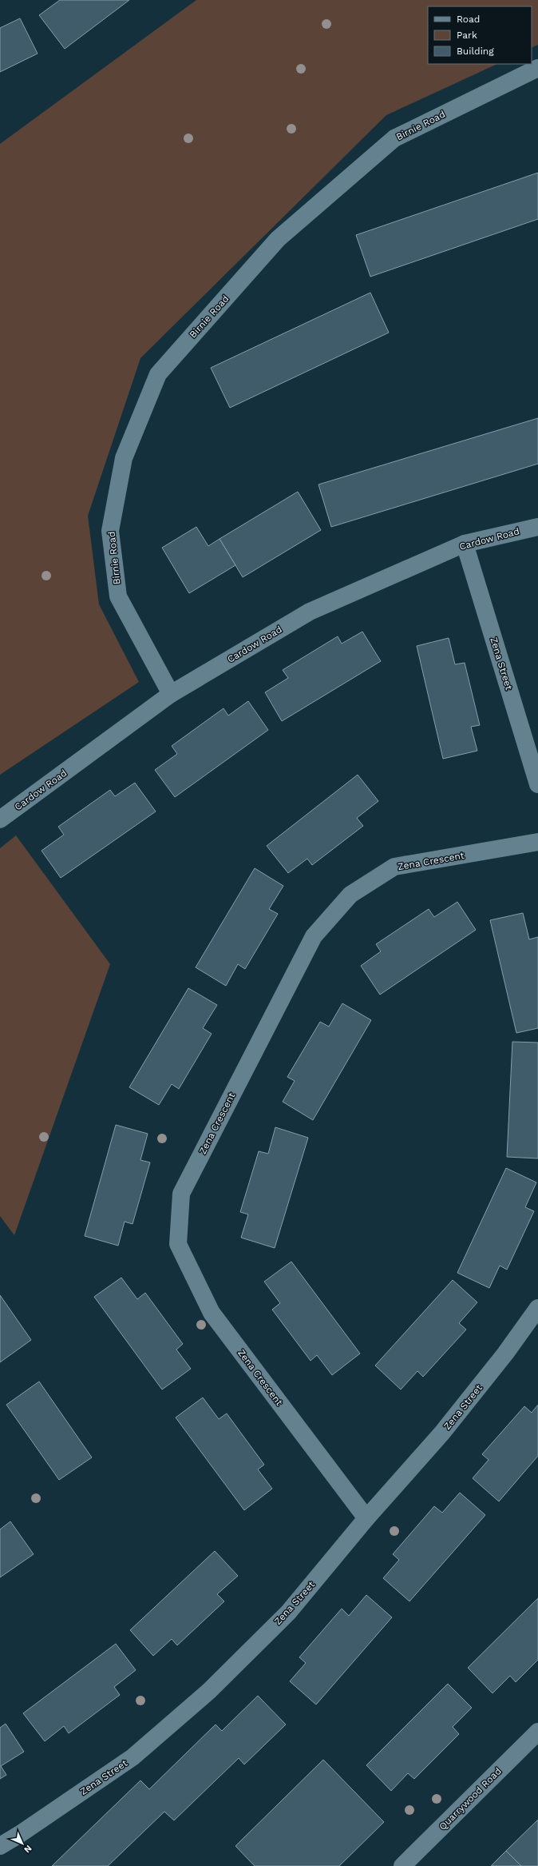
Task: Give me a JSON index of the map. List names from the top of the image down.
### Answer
{
  "streets": {
    "street": [
      "Birnie Road",
      "Cardow Road",
      "Zena Street",
      "Zena Crescent",
      "Quarrywood Road"
    ]
  },
  "crossings": [
    ["Birnie Road", "Cardow Road"],
    ["Cardow Road", "Zena Street"],
    ["Zena Street", "Zena Crescent"]
  ],
  "legend": ["Road", "Park", "Building"],
  "north": "bottom right"
}
